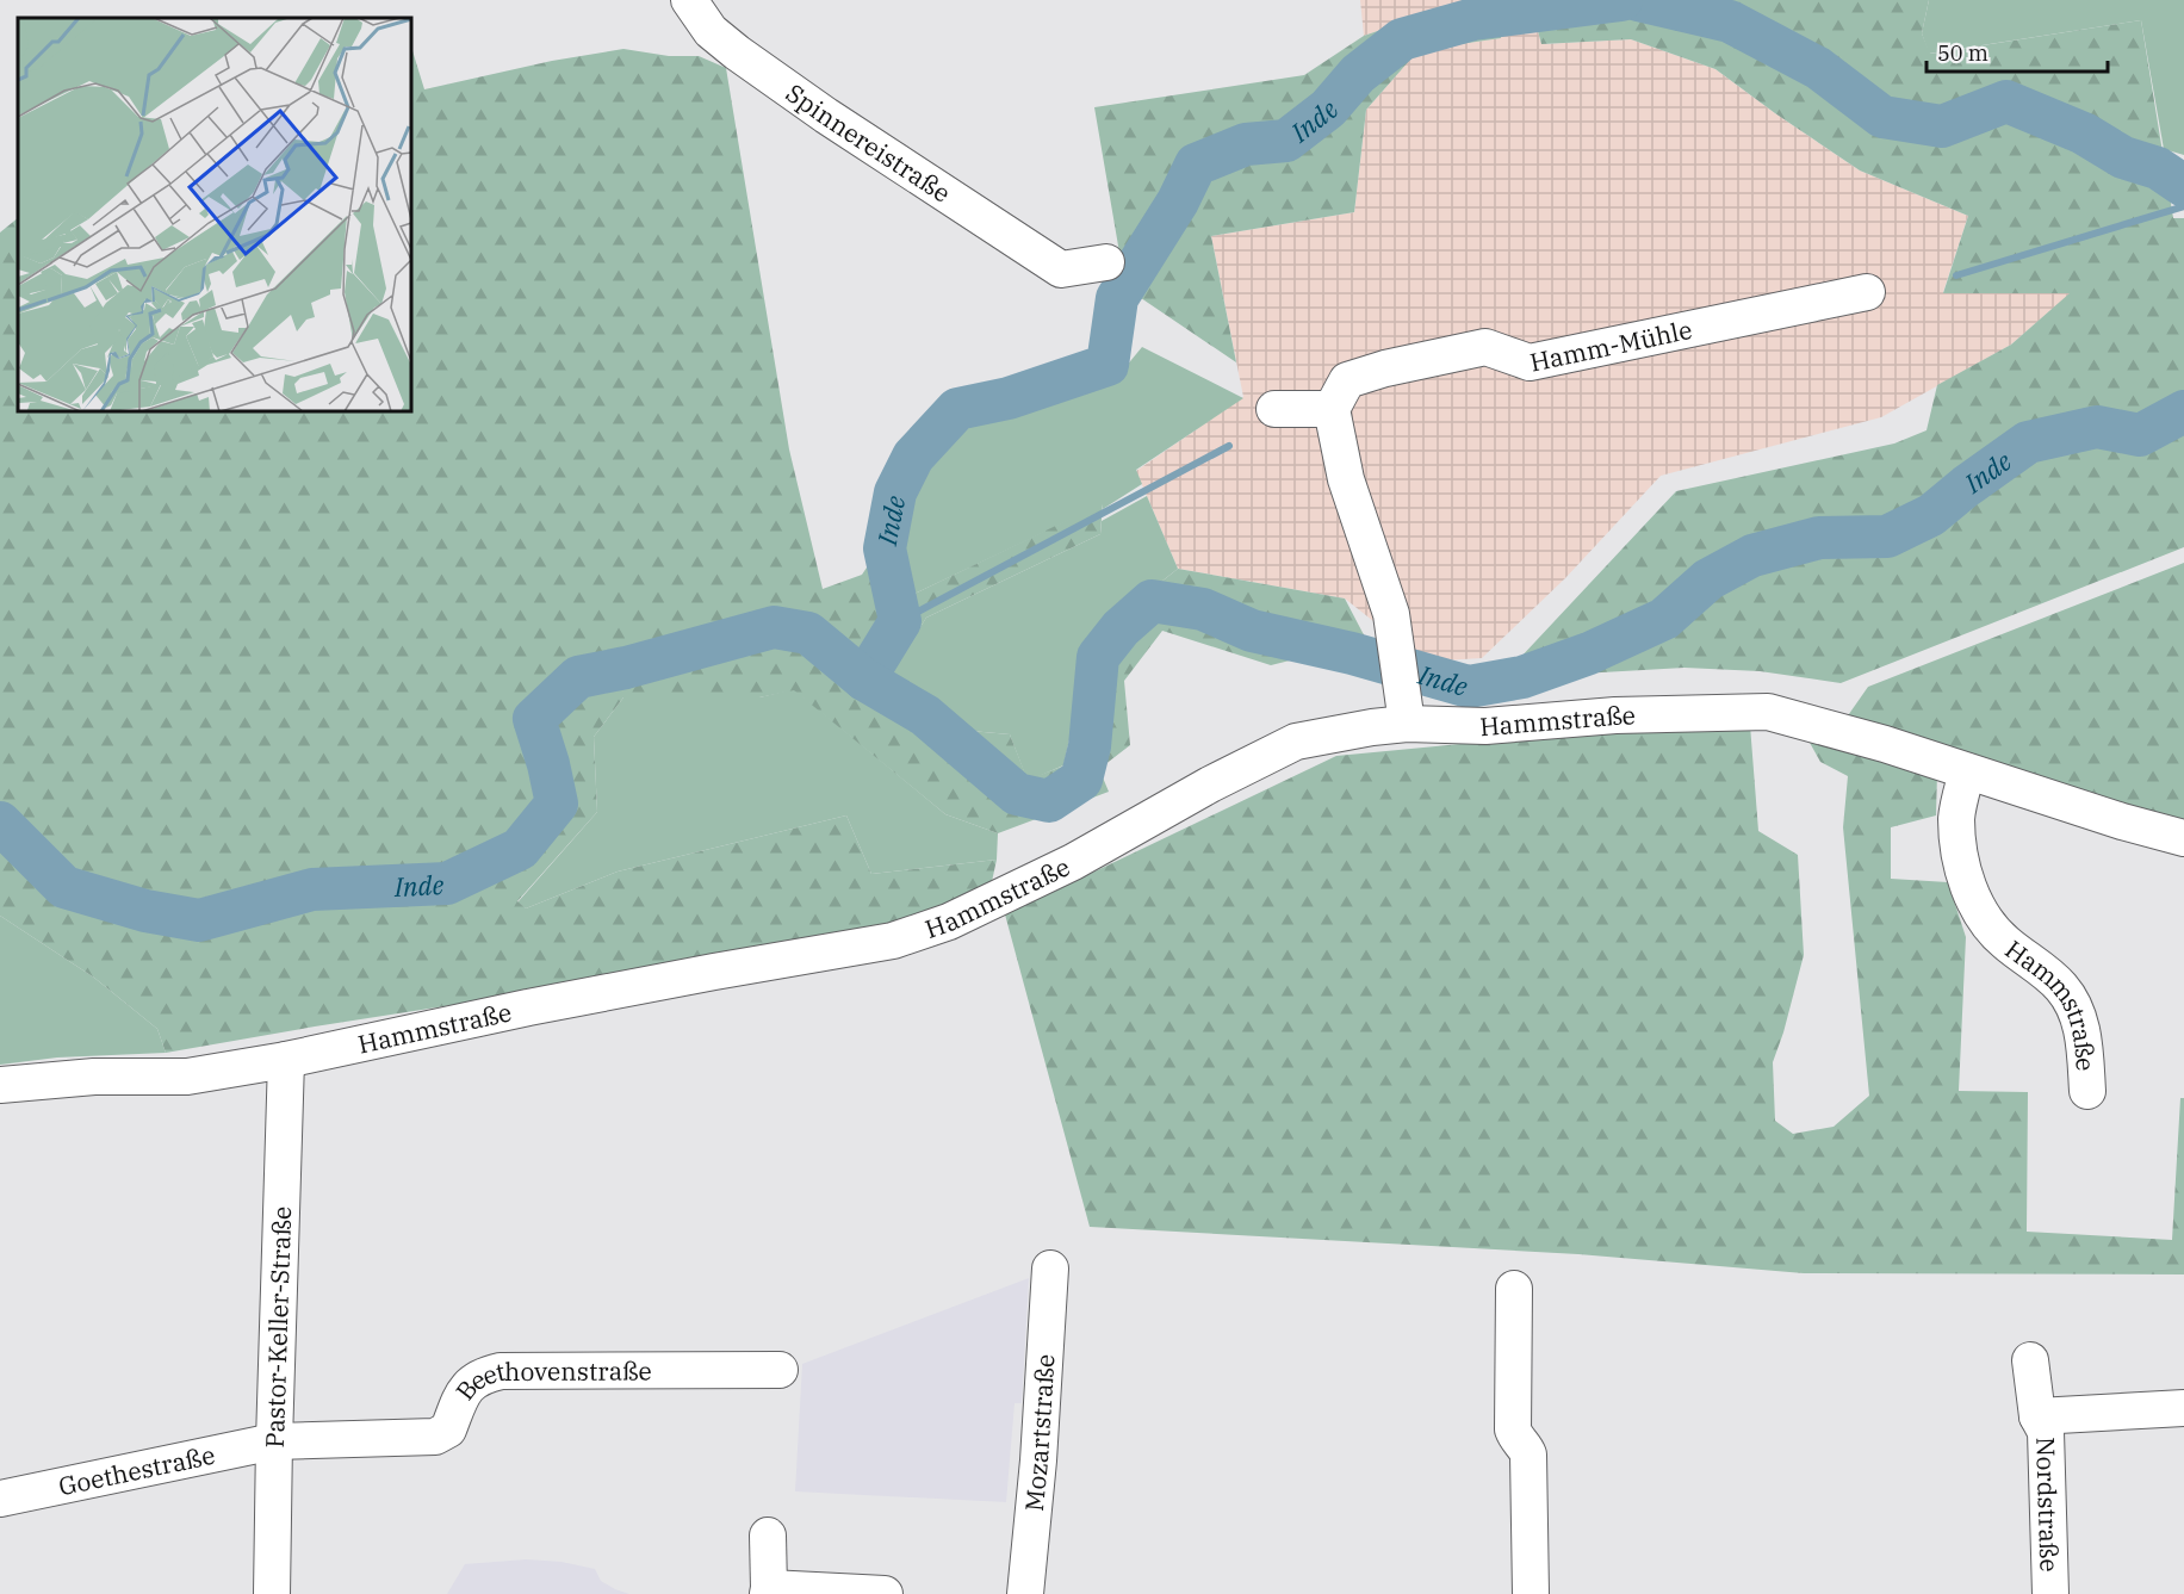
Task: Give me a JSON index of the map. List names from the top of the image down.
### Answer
{
  "streets": {
    "street": [
      "Spinnereistraße",
      "Hamm-Mühle",
      "Hammstraße",
      "Pastor-Keller-Straße",
      "Beethovenstraße",
      "Mozartstraße",
      "Goethestraße",
      "Nordstraße"
    ]
  },
  "crossings": [
    ["Hammstraße", "Pastor-Keller-Straße"],
    ["Pastor-Keller-Straße", "Beethovenstraße"],
    ["Pastor-Keller-Straße", "Goethestraße"],
    ["Beethovenstraße", "Goethestraße"]
  ],
  "water": ["Inde"],
  "scale_bar": "50 m"
}
